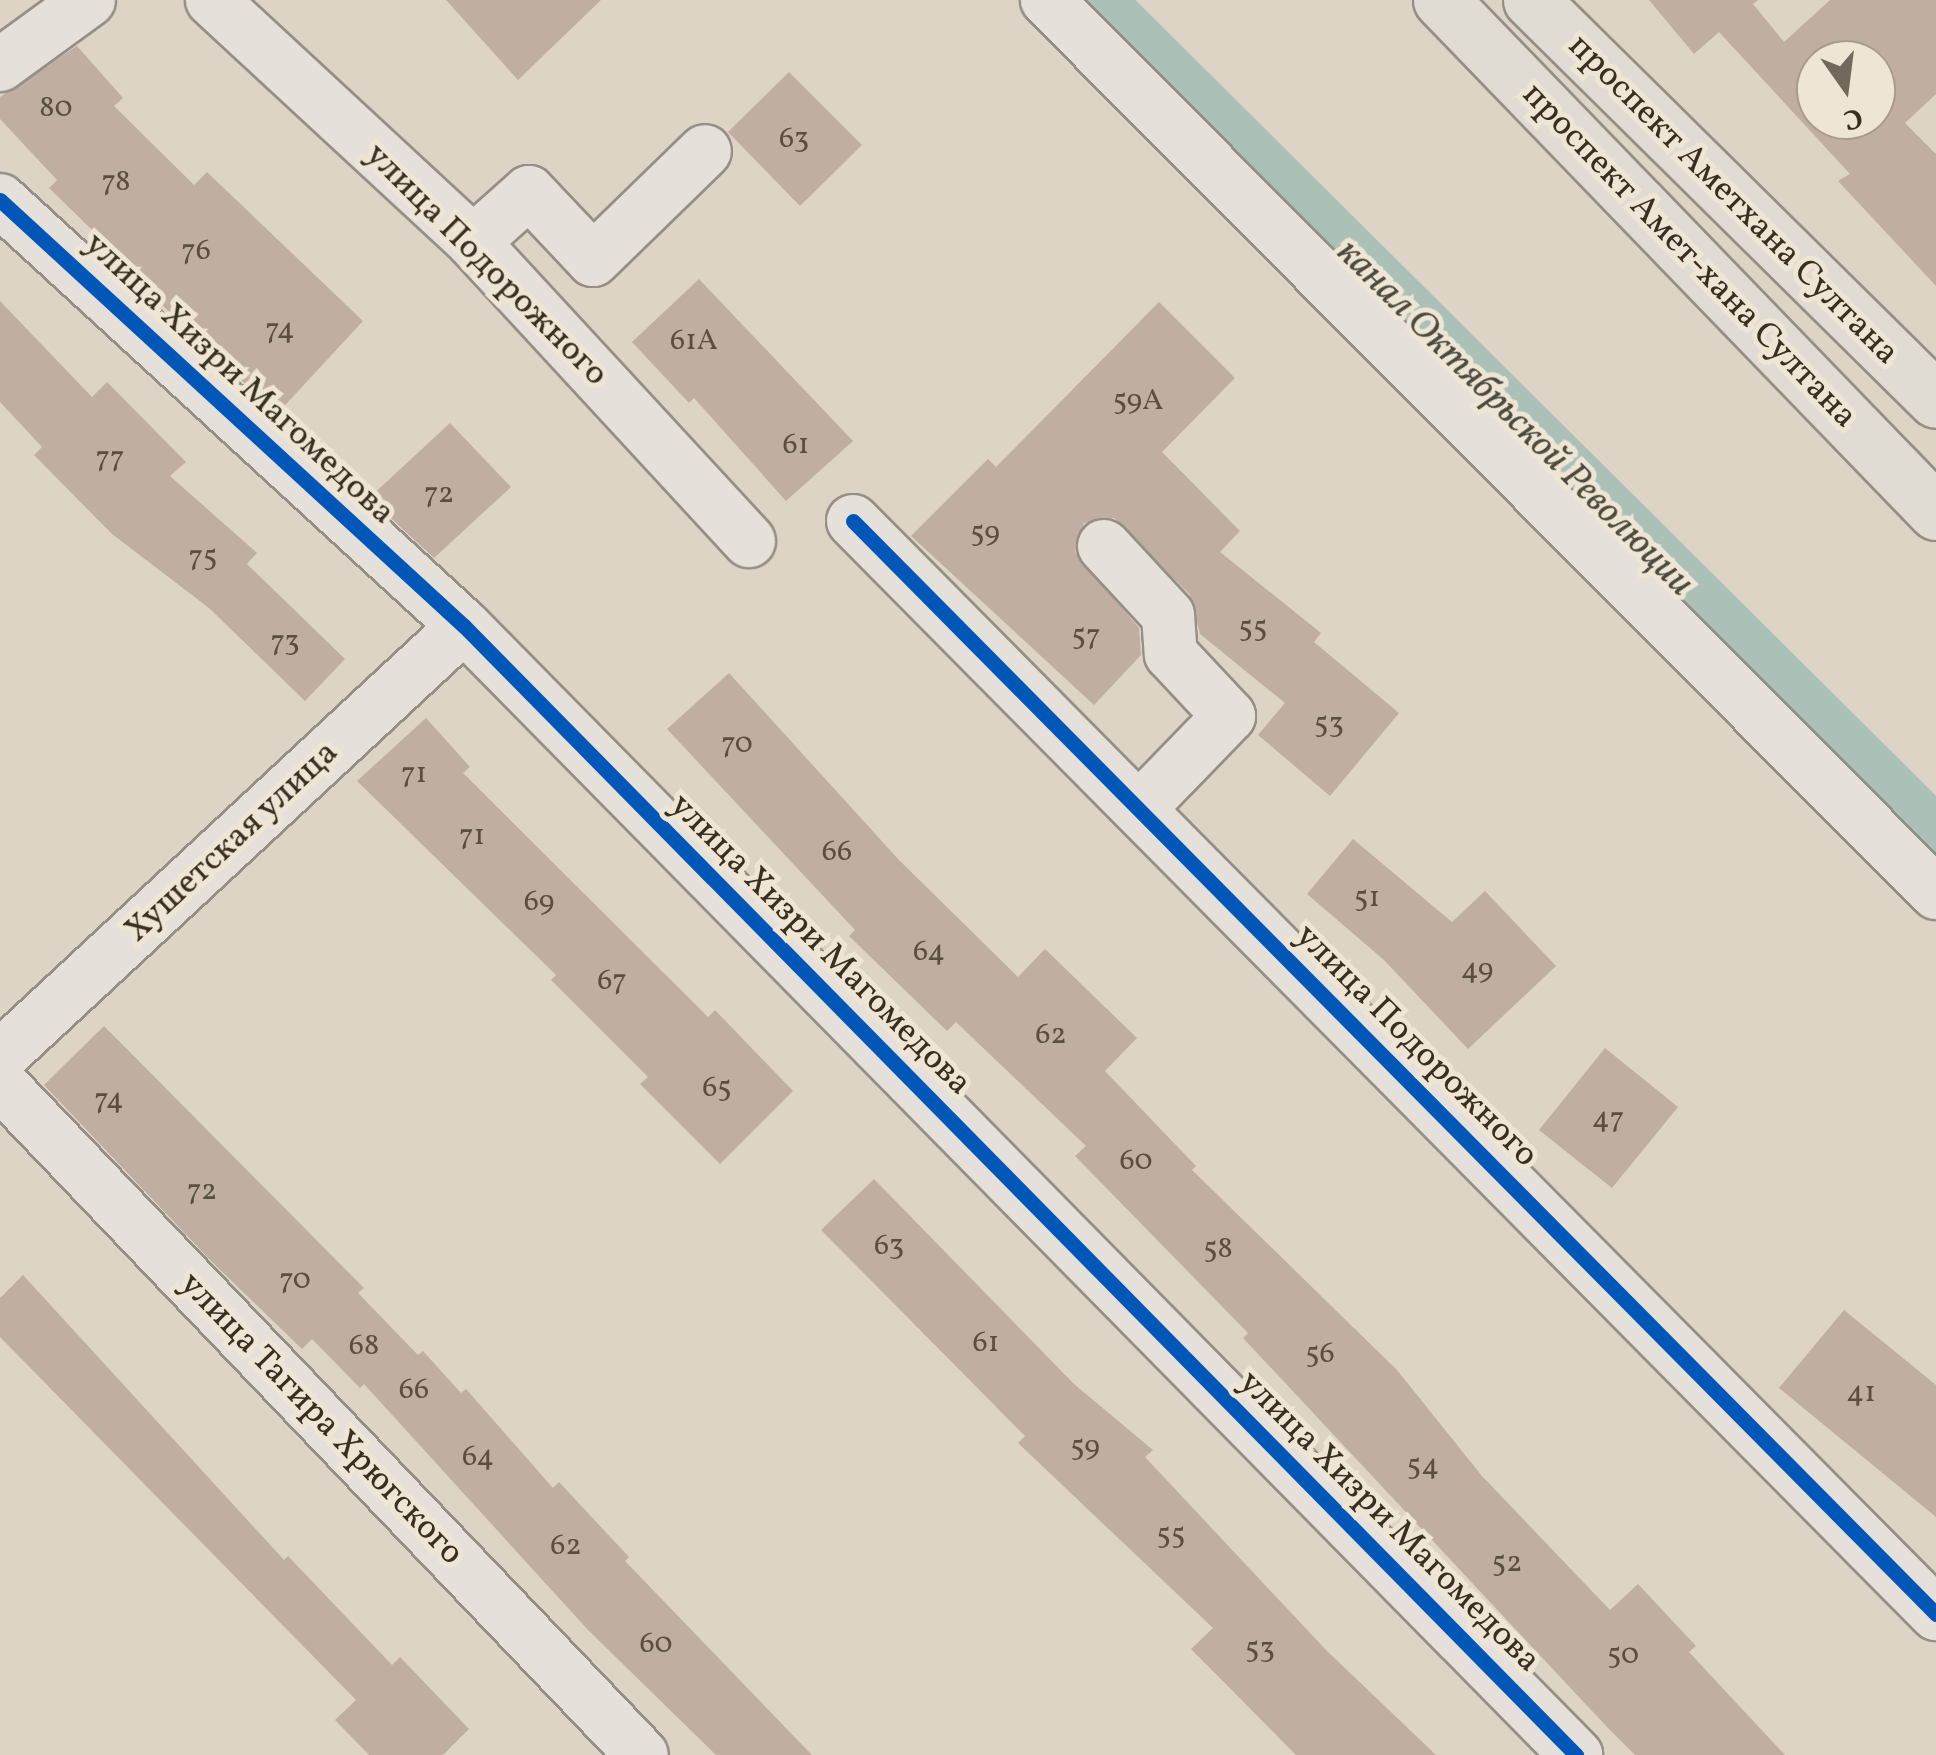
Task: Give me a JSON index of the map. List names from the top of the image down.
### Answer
{
  "streets": {
    "main road": ["проспект Аметхана Султана", "проспект Амет-хана Султана"],
    "street": [
      "улица Подорожного",
      "улица Хизри Магомедова",
      "Хушетская улица",
      "улица Тагира Хрюгского"
    ]
  },
  "crossings": [
    ["улица Хизри Магомедова", "Хушетская улица"]
  ],
  "water": ["канал Октябрьской Революции"],
  "house_numbers": [
    "80",
    "63",
    "78",
    "76",
    "74",
    "61А",
    "59А",
    "61",
    "77",
    "72",
    "59",
    "75",
    "55",
    "57",
    "73",
    "53",
    "70",
    "71",
    "71",
    "66",
    "51",
    "69",
    "64",
    "49",
    "67",
    "62",
    "65",
    "74",
    "47",
    "60",
    "72",
    "63",
    "58",
    "70",
    "61",
    "68",
    "56",
    "66",
    "41",
    "59",
    "64",
    "54",
    "55",
    "62",
    "52",
    "60",
    "53",
    "50"
  ],
  "north": "bottom"
}
